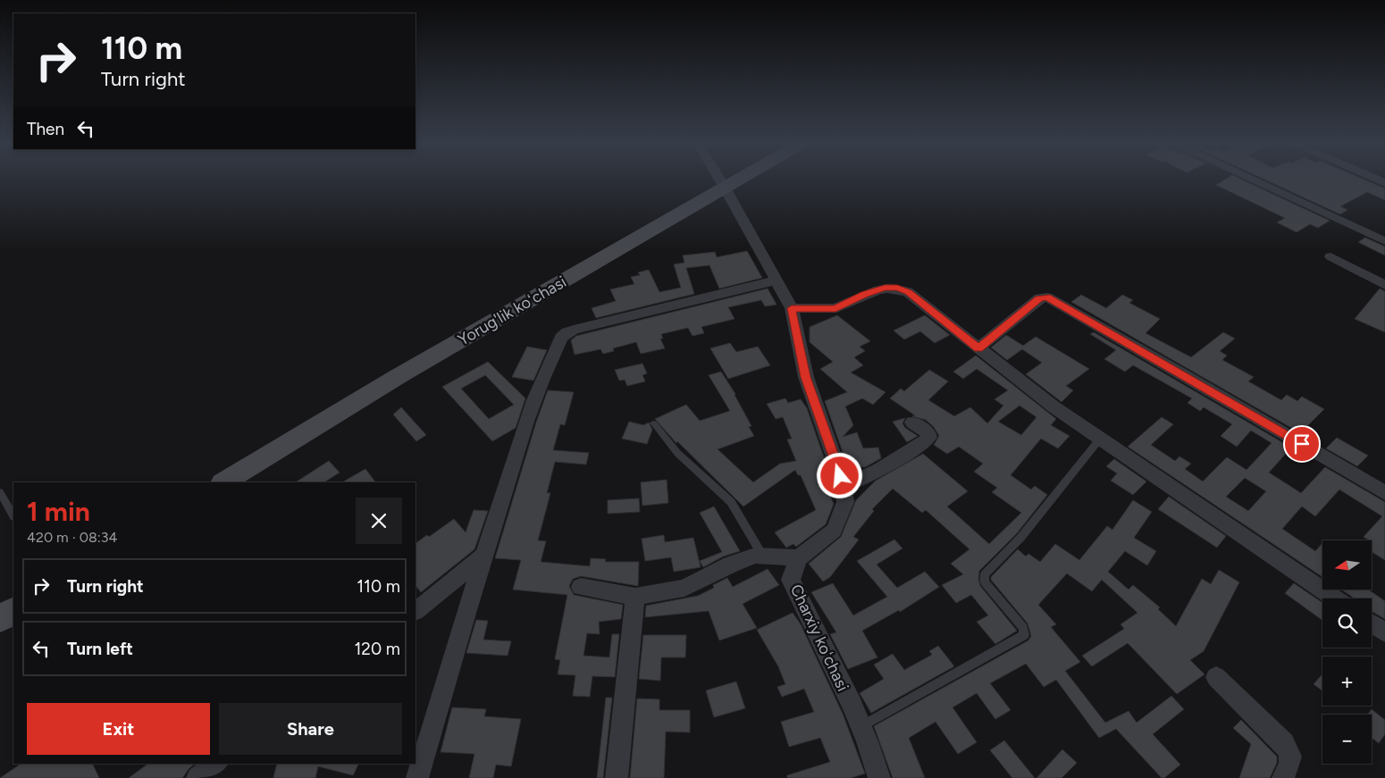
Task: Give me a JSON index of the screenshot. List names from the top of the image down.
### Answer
{
  "streets": {
    "main road": ["Yorug'lik koʻchasi"],
    "street": ["Charxiy koʻchasi"]
  },
  "crossings": [
    ["Yorug'lik koʻchasi", "Charxiy koʻchasi"]
  ],
  "north": "left",
  "page": {
    "turn": ["110 m", "Turn right"],
    "then": "Then",
    "heading": ["1 min", "420 m · 08:34"],
    "map_buttons": ["+", "−"],
    "list": [
      {
        "name": "Turn right",
        "value": "110 m"
      },
      {
        "name": "Turn left",
        "value": "120 m"
      }
    ],
    "buttons": ["Exit", "Share"]
  }
}
